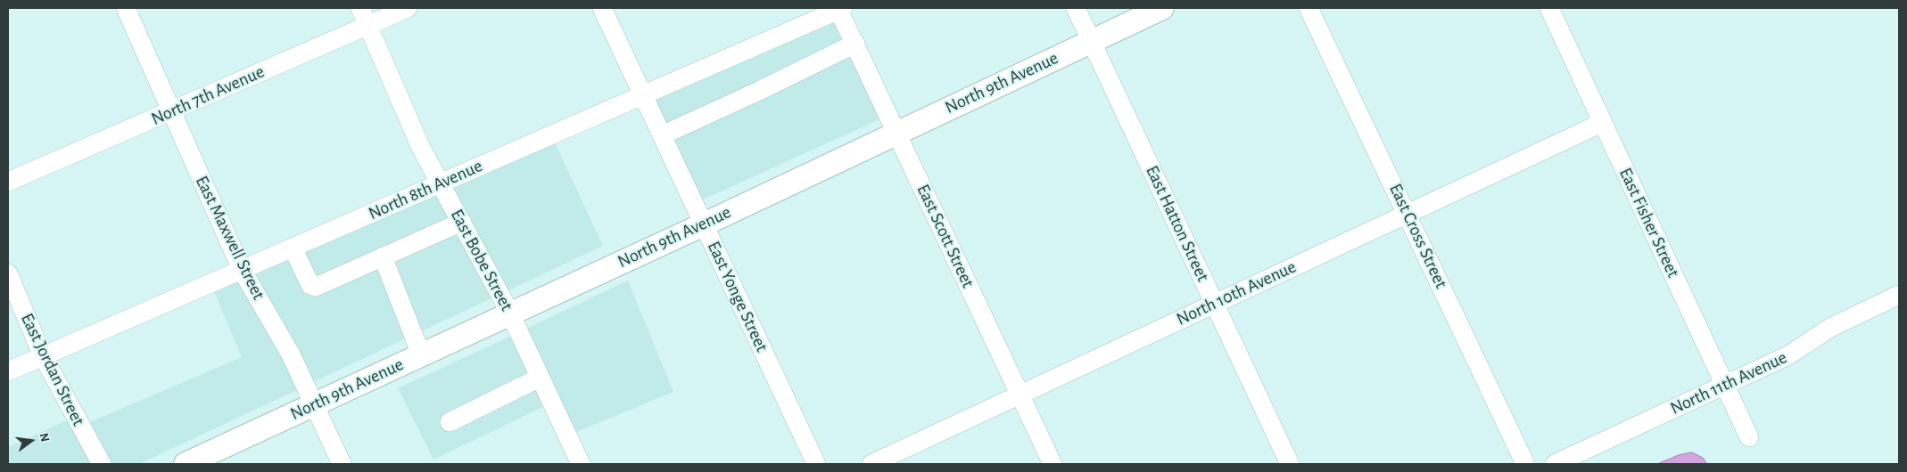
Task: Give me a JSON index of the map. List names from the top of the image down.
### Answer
{
  "streets": {
    "main road": ["North 9th Avenue"],
    "street": [
      "North 7th Avenue",
      "North 8th Avenue",
      "East Fisher Street",
      "East Hatton Street",
      "East Scott Street",
      "East Cross Street",
      "East Maxwell Street",
      "East Bobe Street",
      "North 10th Avenue",
      "East Yonge Street",
      "East Jordan Street",
      "North 11th Avenue"
    ]
  },
  "crossings": [
    ["North 9th Avenue", "East Hatton Street"],
    ["North 9th Avenue", "East Scott Street"],
    ["North 9th Avenue", "East Maxwell Street"],
    ["North 9th Avenue", "East Bobe Street"],
    ["North 9th Avenue", "East Yonge Street"],
    ["North 7th Avenue", "East Maxwell Street"],
    ["North 7th Avenue", "East Bobe Street"],
    ["North 8th Avenue", "East Scott Street"],
    ["North 8th Avenue", "East Maxwell Street"],
    ["North 8th Avenue", "East Bobe Street"],
    ["North 8th Avenue", "East Yonge Street"],
    ["North 8th Avenue", "East Jordan Street"],
    ["East Fisher Street", "North 10th Avenue"],
    ["East Fisher Street", "North 11th Avenue"],
    ["East Hatton Street", "North 10th Avenue"],
    ["East Scott Street", "North 10th Avenue"],
    ["East Cross Street", "North 10th Avenue"]
  ],
  "north": "right"
}
